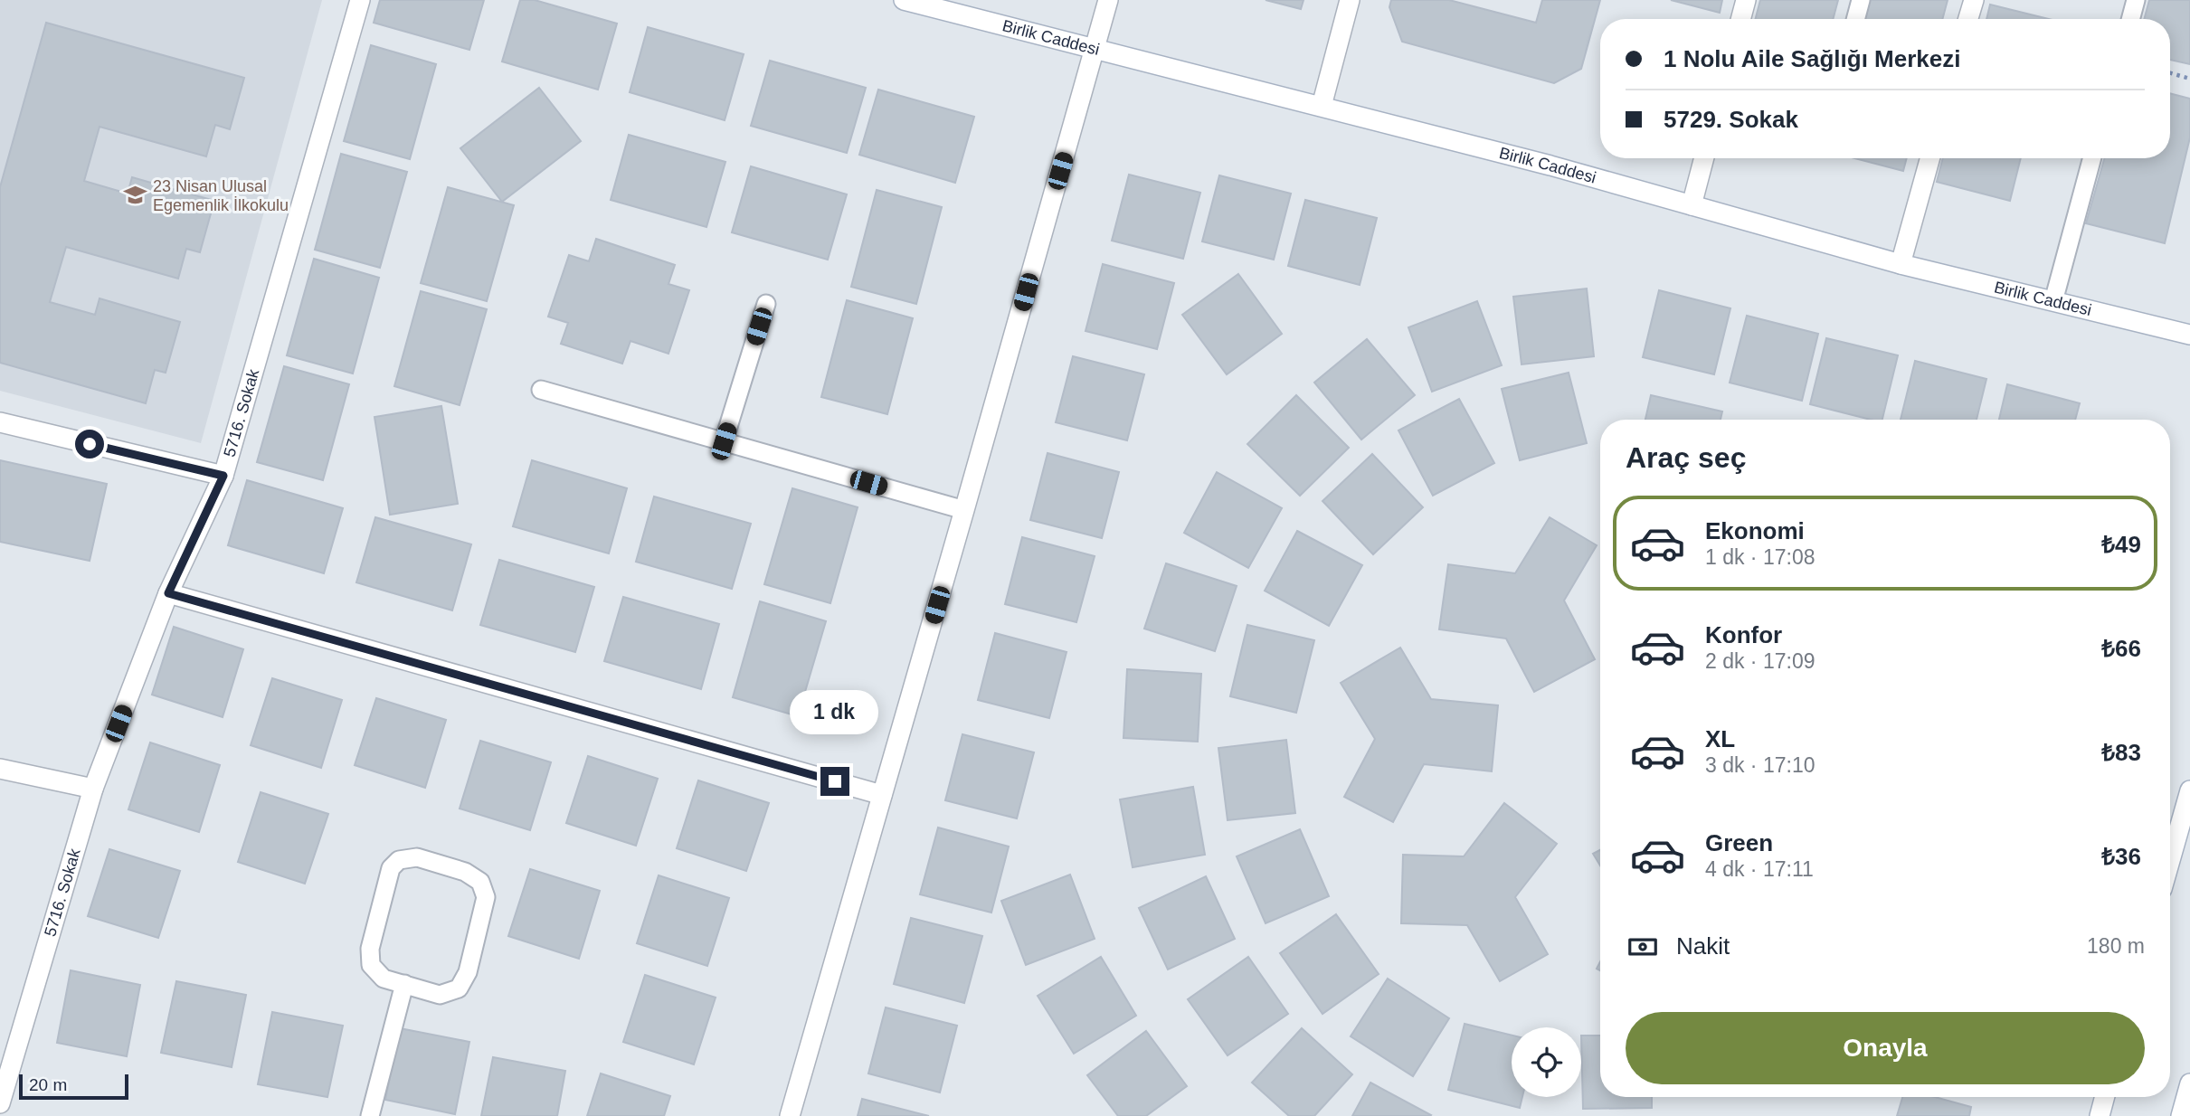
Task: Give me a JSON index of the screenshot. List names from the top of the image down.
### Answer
{
  "streets": {
    "street": ["Birlik Caddesi", "5716. Sokak"]
  },
  "places": {
    "school or university": ["23 Nisan Ulusal Egemenlik İlkokulu"]
  },
  "scale_bar": "20 m",
  "page": {
    "banner": ["1 Nolu Aile Sağlığı Merkezi", "5729. Sokak"],
    "heading": "Araç seç",
    "list": [
      {
        "name": "Ekonomi",
        "note": "1 dk · 17:08",
        "value": "₺49"
      },
      {
        "name": "Konfor",
        "note": "2 dk · 17:09",
        "value": "₺66"
      },
      {
        "name": "XL",
        "note": "3 dk · 17:10",
        "value": "₺83"
      },
      {
        "name": "Green",
        "note": "4 dk · 17:11",
        "value": "₺36"
      }
    ],
    "bubble": "1 dk",
    "pay": ["Nakit", "180 m"],
    "buttons": "Onayla",
    "scale": "20 m"
  }
}
